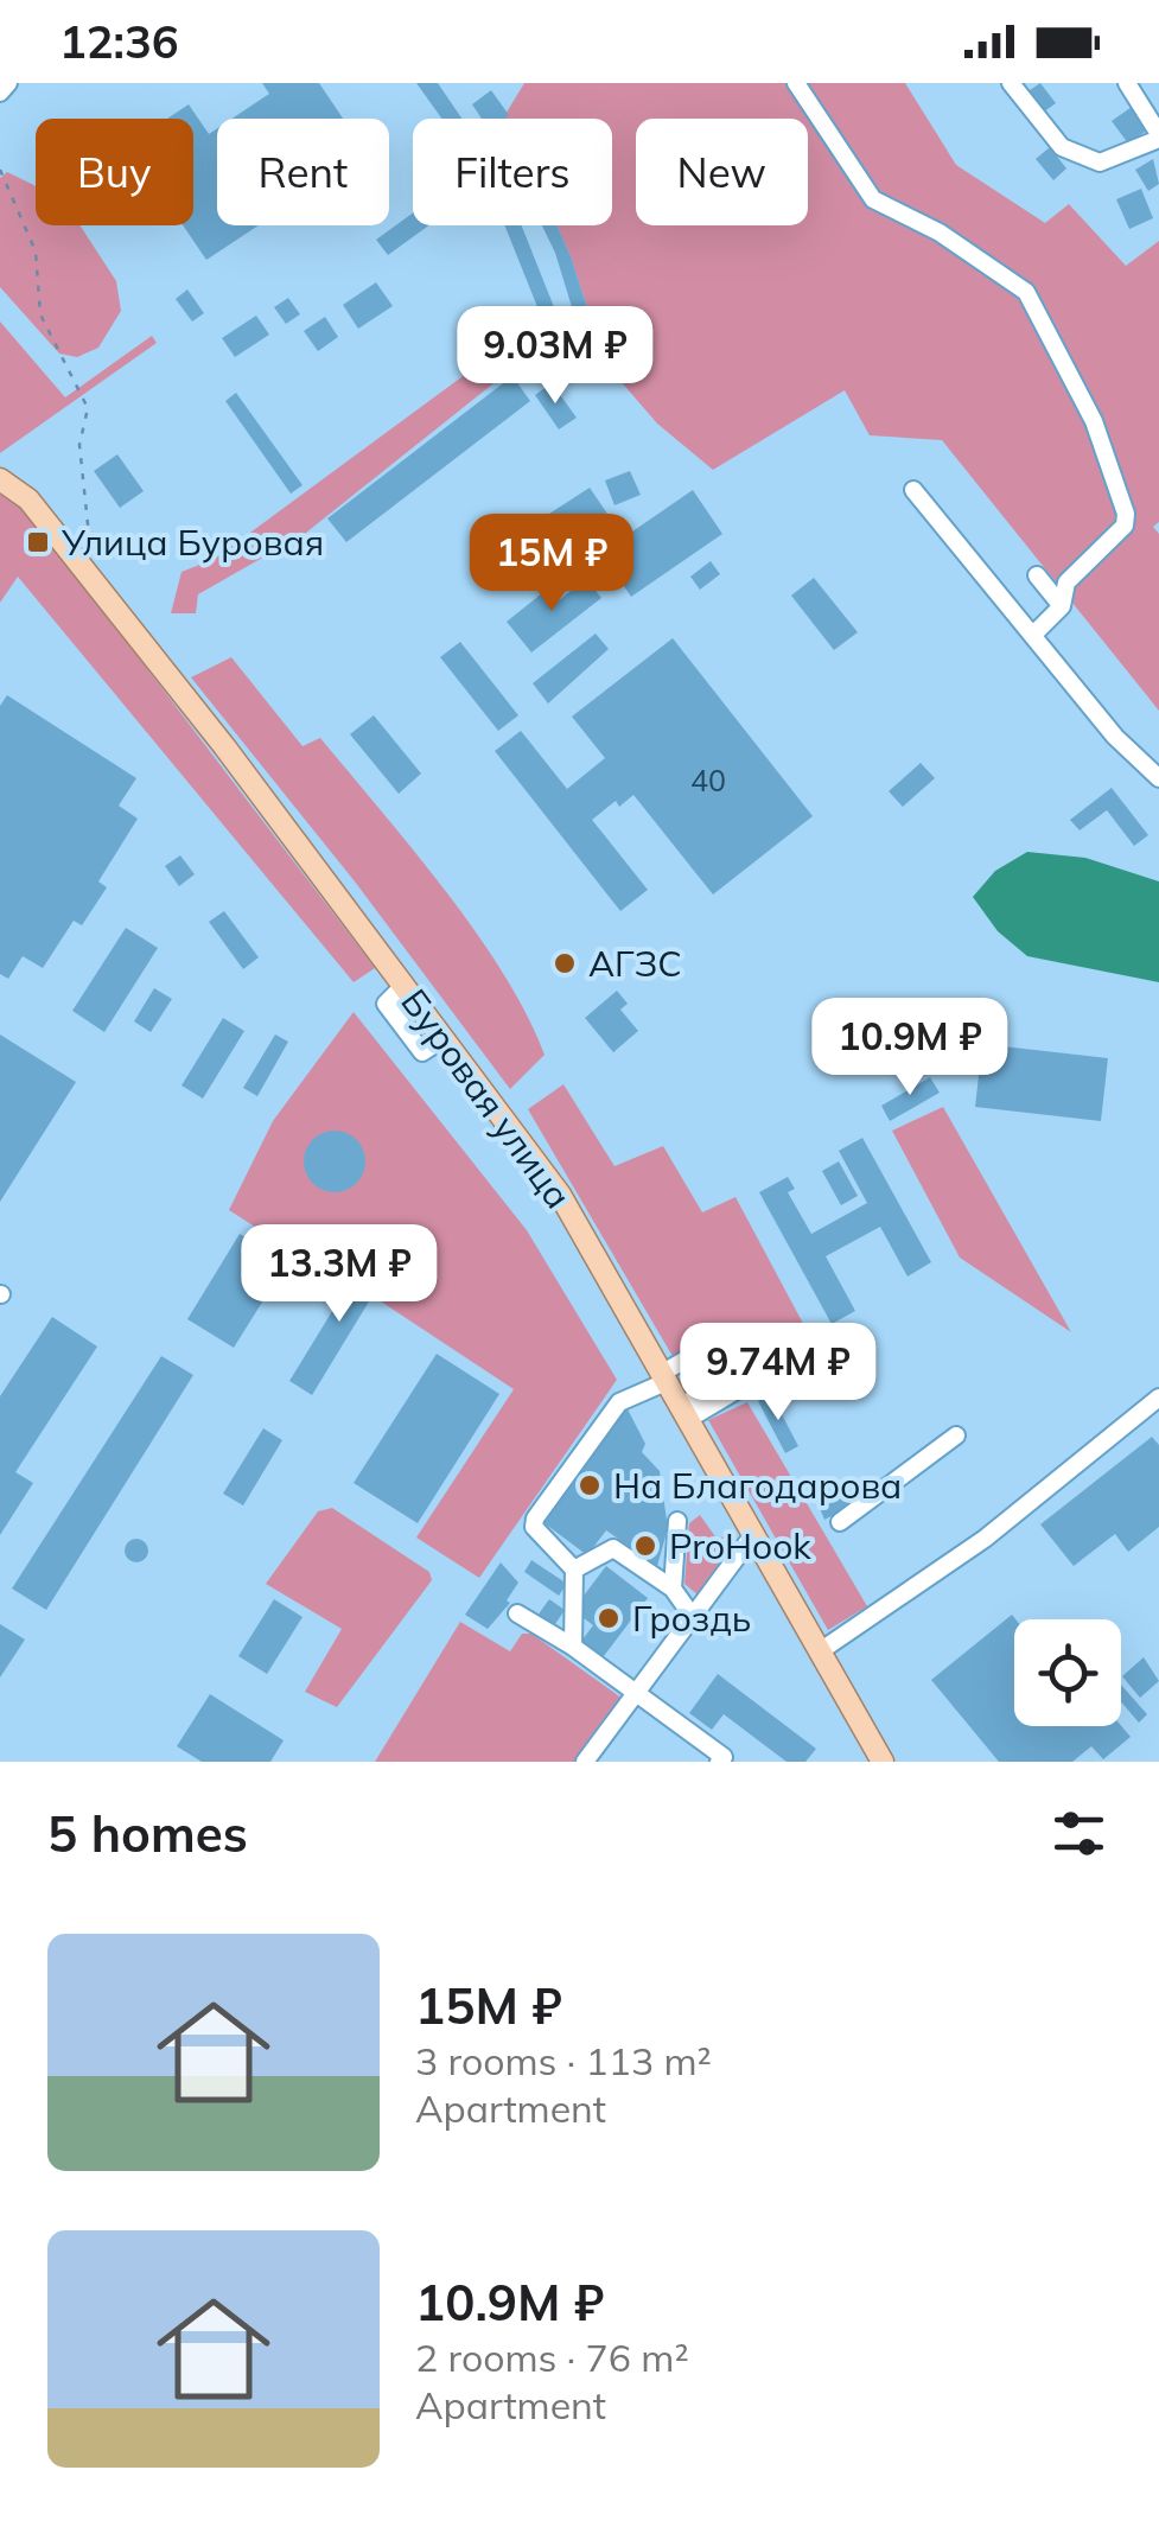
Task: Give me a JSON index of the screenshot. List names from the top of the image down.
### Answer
{
  "streets": {
    "main road": ["Буровая улица"]
  },
  "places": {
    "transit": ["Улица Буровая"],
    "other": [
      "АГЗС",
      "На Благодарова",
      "ProHook",
      "Гроздь"
    ]
  },
  "house_numbers": ["40"],
  "page": {
    "status": "12:36",
    "chip": [
      "Buy",
      "Rent",
      "Filters",
      "New"
    ],
    "price": [
      "9.03M ₽",
      "15M ₽",
      "10.9M ₽",
      "13.3M ₽",
      "9.74M ₽"
    ],
    "heading": "5 homes",
    "list": [
      {
        "name": "15M ₽",
        "note": "3 rooms · 113 m² · Apartment"
      },
      {
        "name": "10.9M ₽",
        "note": "2 rooms · 76 m² · Apartment"
      }
    ]
  }
}
